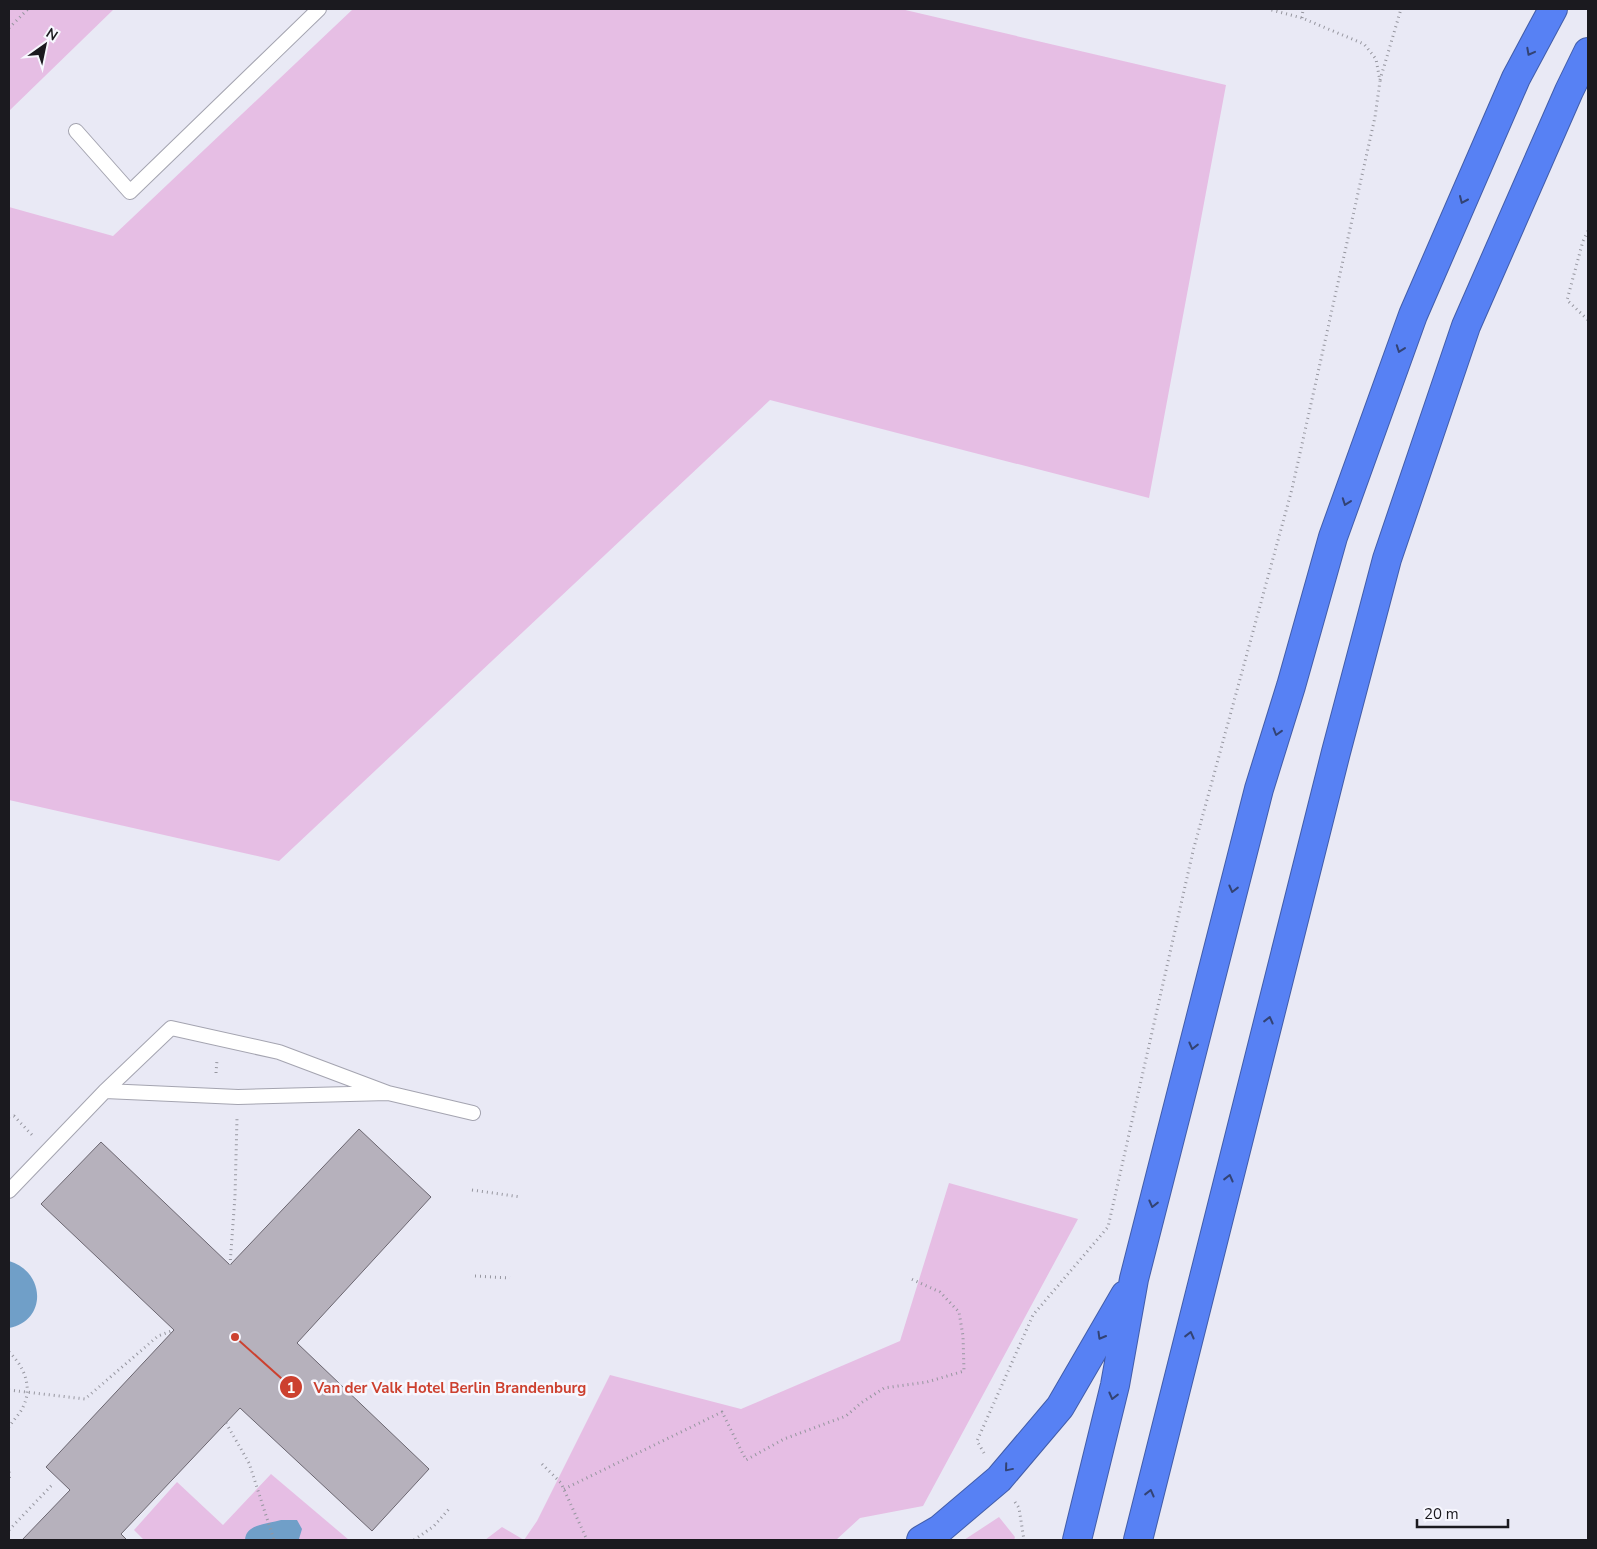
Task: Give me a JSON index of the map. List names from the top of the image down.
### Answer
{
  "places": ["Van der Valk Hotel Berlin Brandenburg"],
  "scale_bar": "20 m",
  "north": "top right"
}
